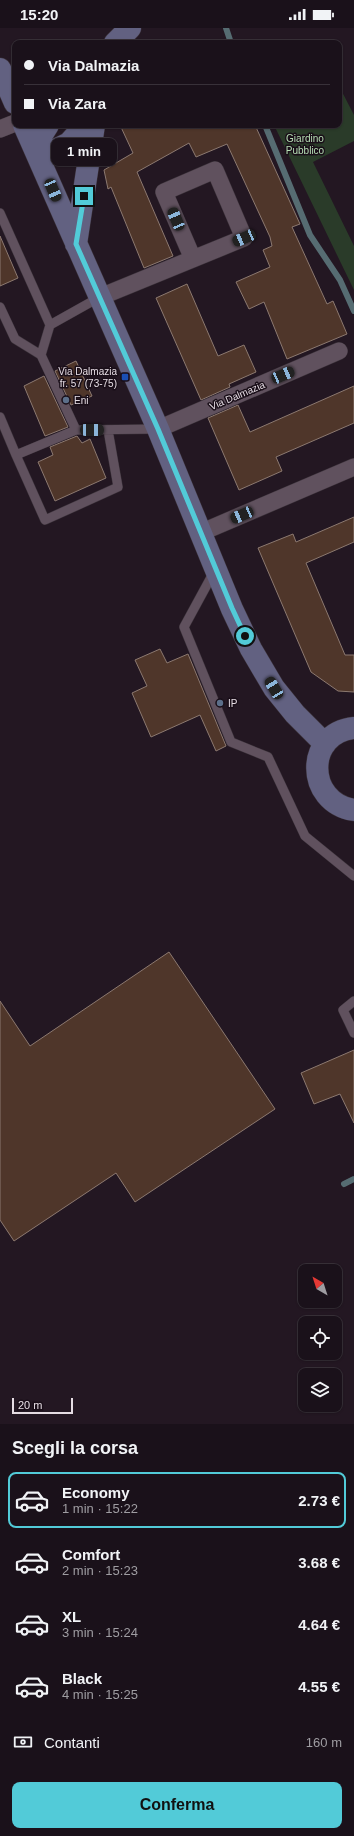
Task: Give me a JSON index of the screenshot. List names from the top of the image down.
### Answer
{
  "streets": {
    "street": ["Via Dalmazia"]
  },
  "parks": ["Giardino Pubblico"],
  "places": {
    "transit": ["Via Dalmazia fr. 57 (73-75)"],
    "other": ["Eni", "IP"]
  },
  "scale_bar": "20 m",
  "north": "top left",
  "page": {
    "status": "15:20",
    "banner": ["Via Dalmazia", "Via Zara"],
    "bubble": "1 min",
    "scale": "20 m",
    "heading": "Scegli la corsa",
    "list": [
      {
        "name": "Economy",
        "note": "1 min · 15:22",
        "value": "2.73 €"
      },
      {
        "name": "Comfort",
        "note": "2 min · 15:23",
        "value": "3.68 €"
      },
      {
        "name": "XL",
        "note": "3 min · 15:24",
        "value": "4.64 €"
      },
      {
        "name": "Black",
        "note": "4 min · 15:25",
        "value": "4.55 €"
      }
    ],
    "pay": ["Contanti", "160 m"],
    "buttons": "Conferma"
  }
}
